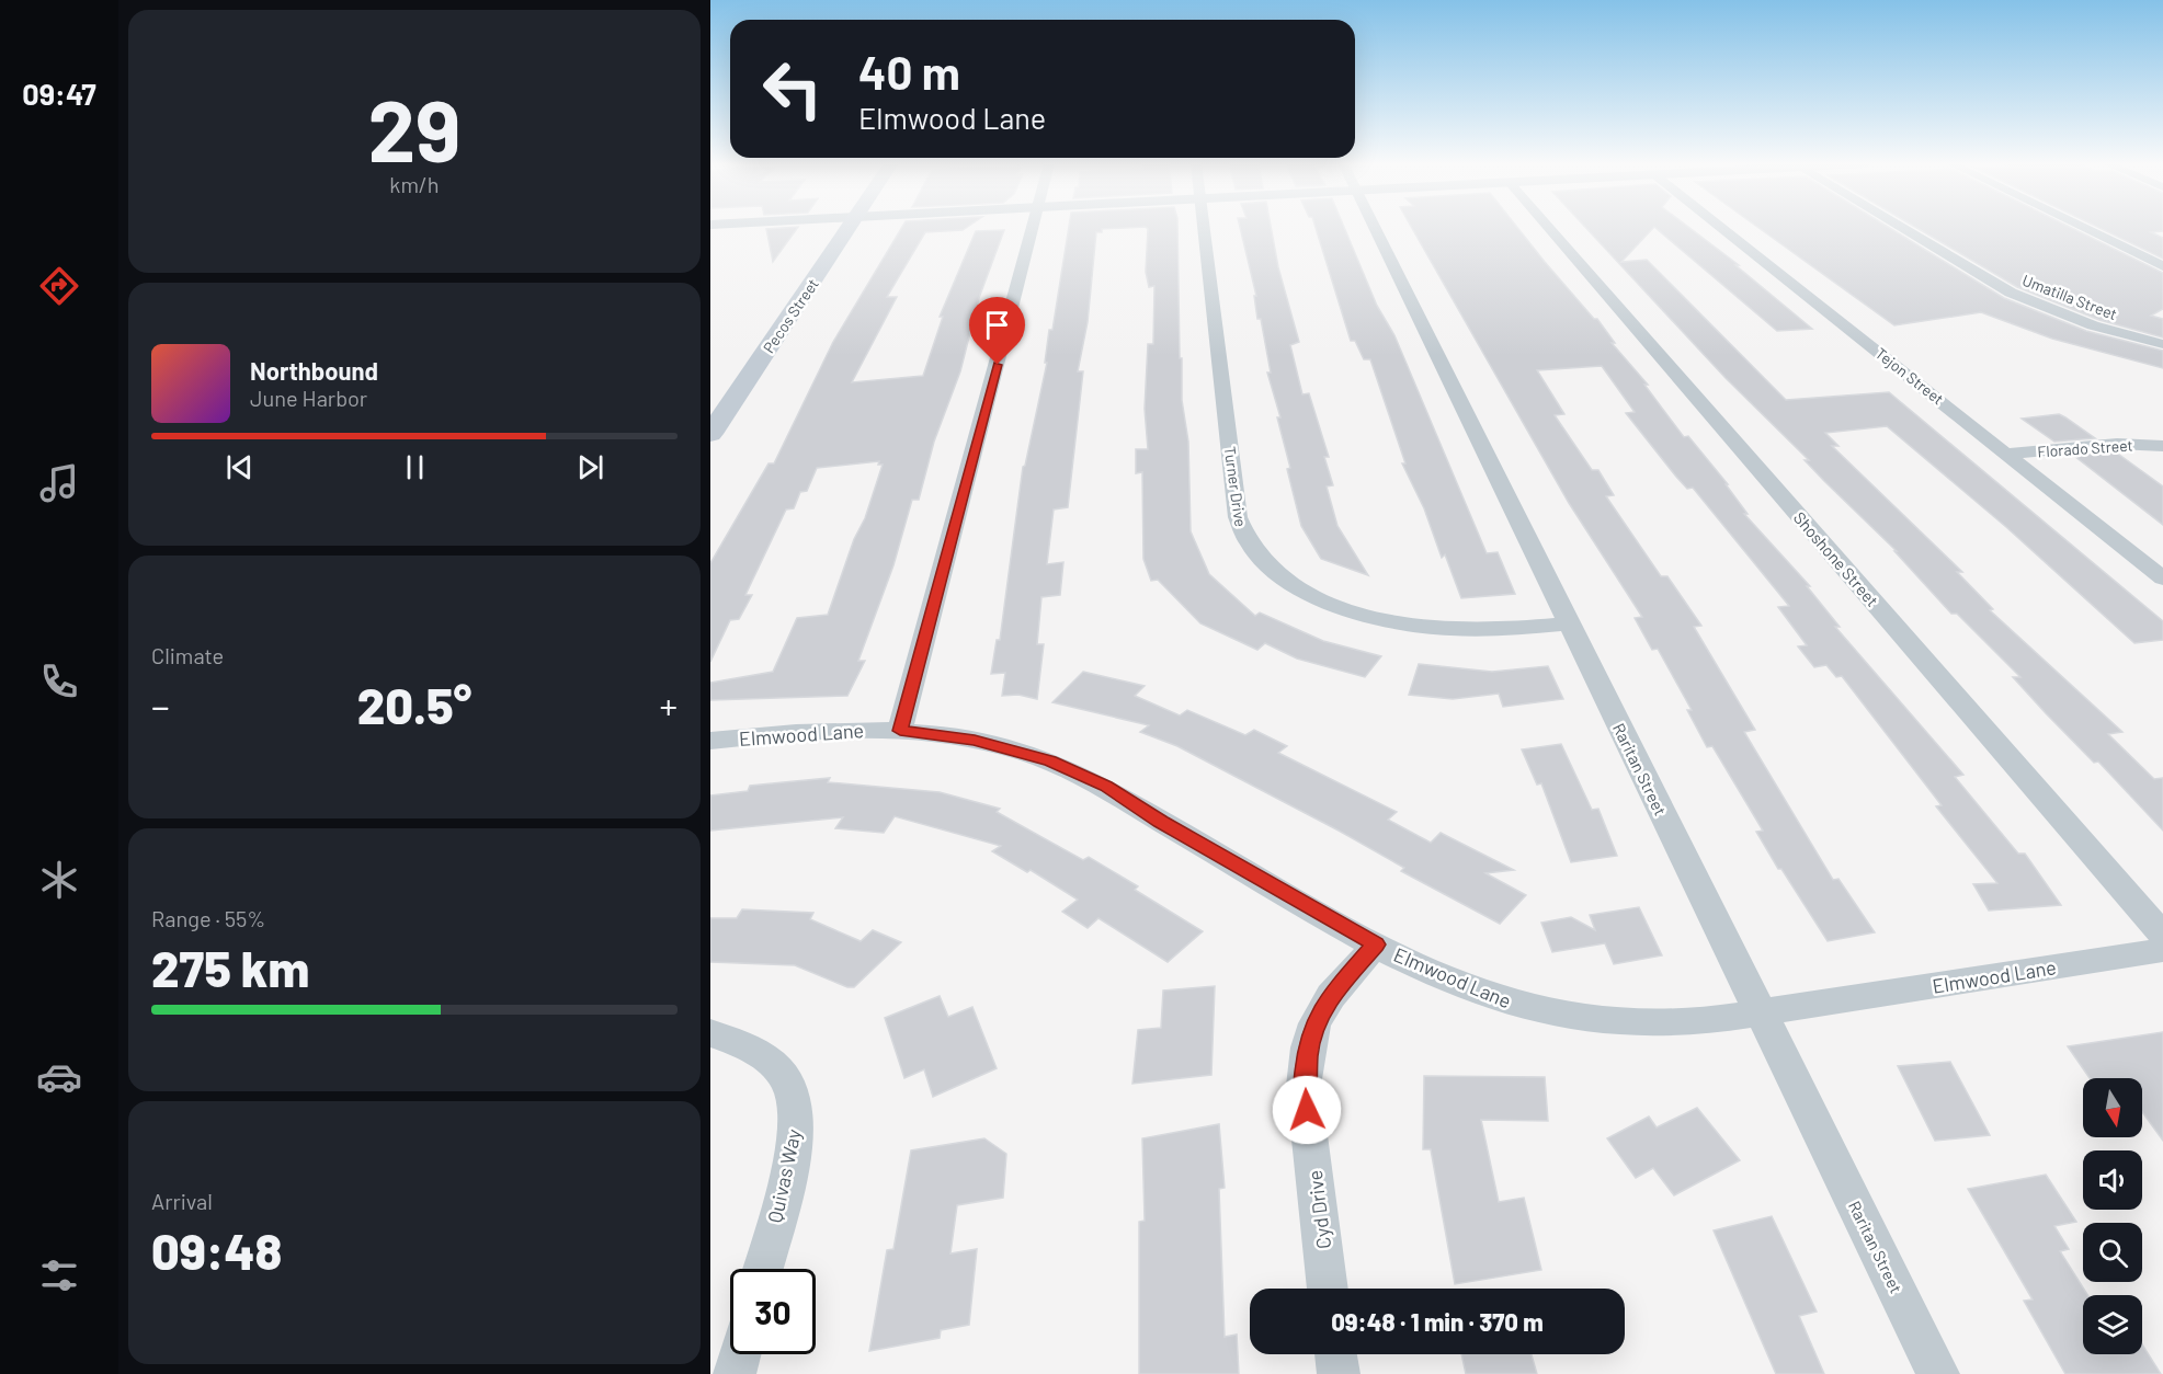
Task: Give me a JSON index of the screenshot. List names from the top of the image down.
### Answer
{
  "streets": {
    "main road": ["Pecos Street"],
    "street": [
      "Umatilla Street",
      "Tejon Street",
      "Florado Street",
      "Turner Drive",
      "Shoshone Street",
      "Elmwood Lane",
      "Raritan Street",
      "Quivas Way",
      "Cyd Drive"
    ]
  },
  "crossings": [
    ["Tejon Street", "Florado Street"],
    ["Turner Drive", "Raritan Street"],
    ["Elmwood Lane", "Raritan Street"],
    ["Elmwood Lane", "Cyd Drive"]
  ],
  "north": "bottom",
  "page": {
    "tabs": "09:47",
    "tile": [
      ["29", "km/h"],
      "Climate",
      ["Range · 55%", "275 km"],
      ["Arrival", "09:48"]
    ],
    "turn": ["40 m", "Elmwood Lane"],
    "song": ["Northbound", "June Harbor"],
    "heat": ["−", "20.5°", "+"],
    "limit": "30",
    "trip": "09:48 · 1 min · 370 m"
  }
}
